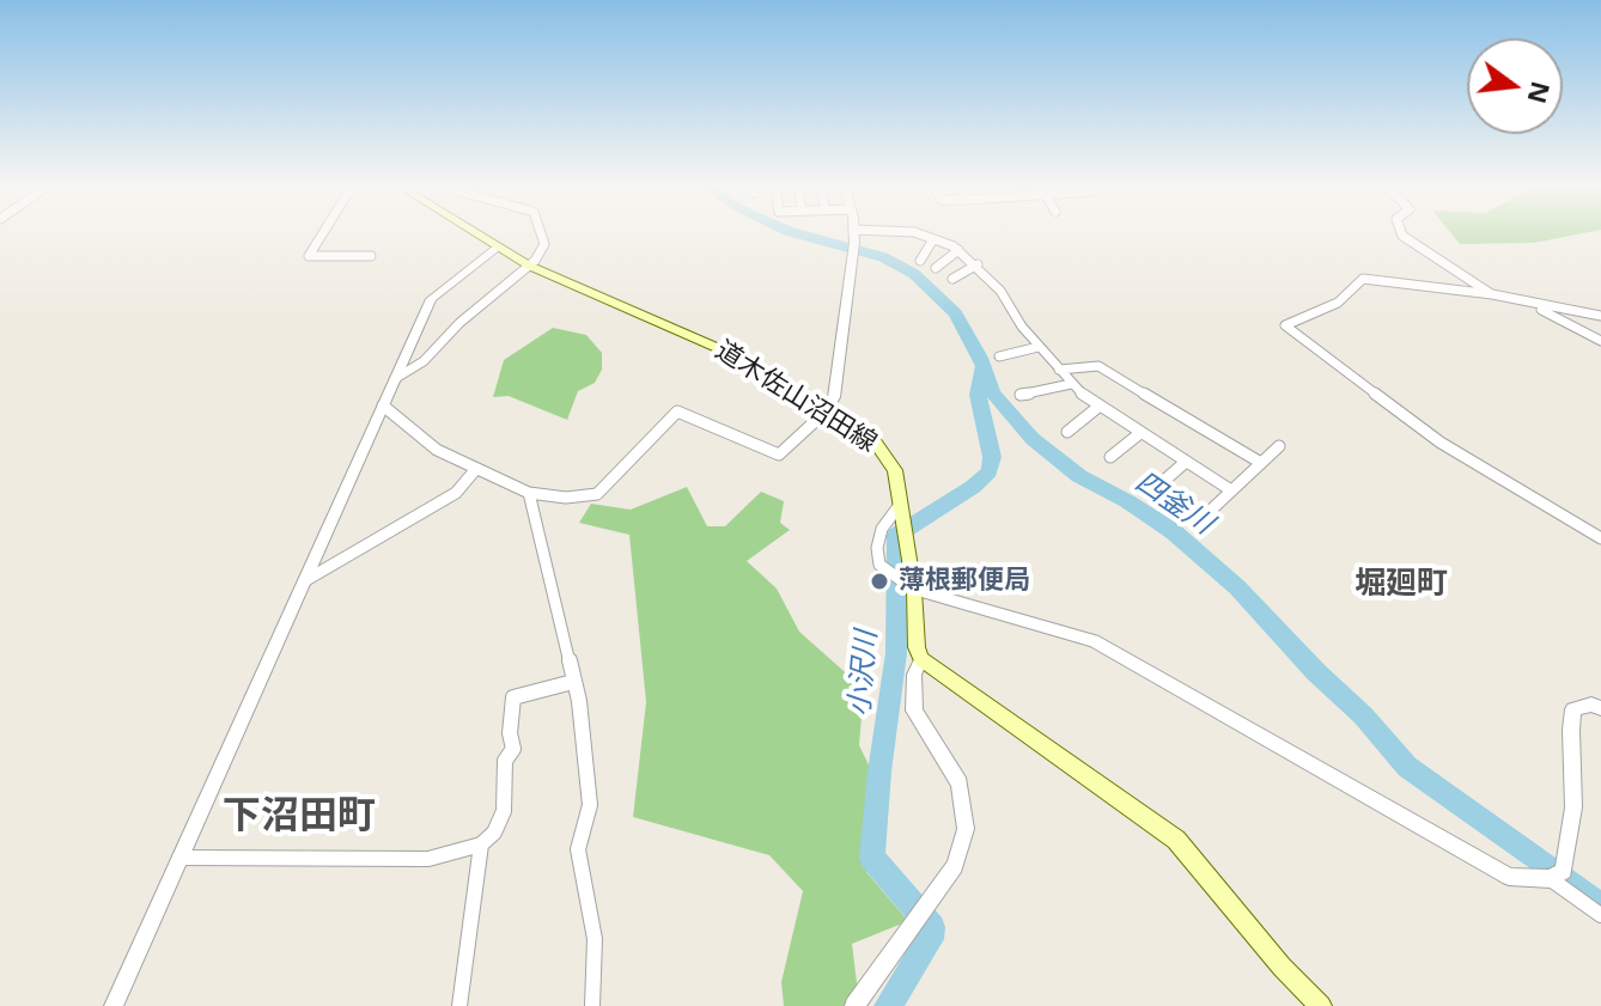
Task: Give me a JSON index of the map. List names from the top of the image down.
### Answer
{
  "streets": {
    "main road": ["道木佐山沼田線"]
  },
  "districts": ["堀廻町", "下沼田町"],
  "water": ["四釜川", "小沢川"],
  "places": ["薄根郵便局"],
  "north": "right"
}
